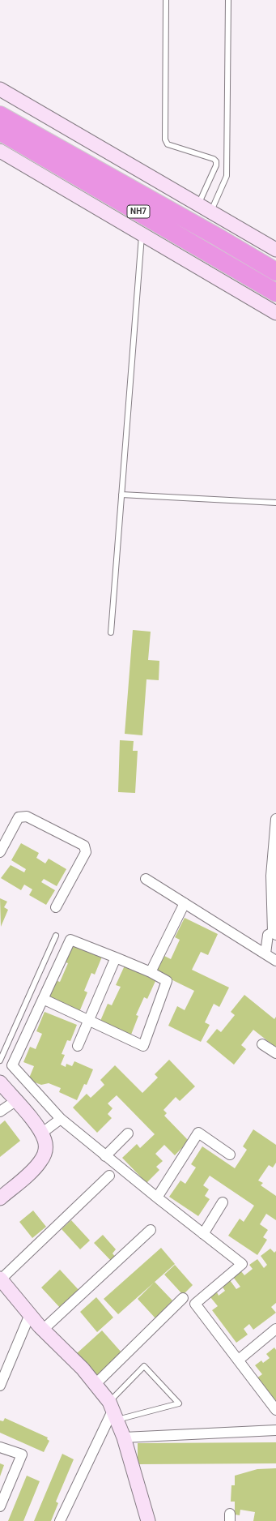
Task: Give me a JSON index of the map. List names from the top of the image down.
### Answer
{
  "streets": {
    "highway": ["NH7"]
  }
}
